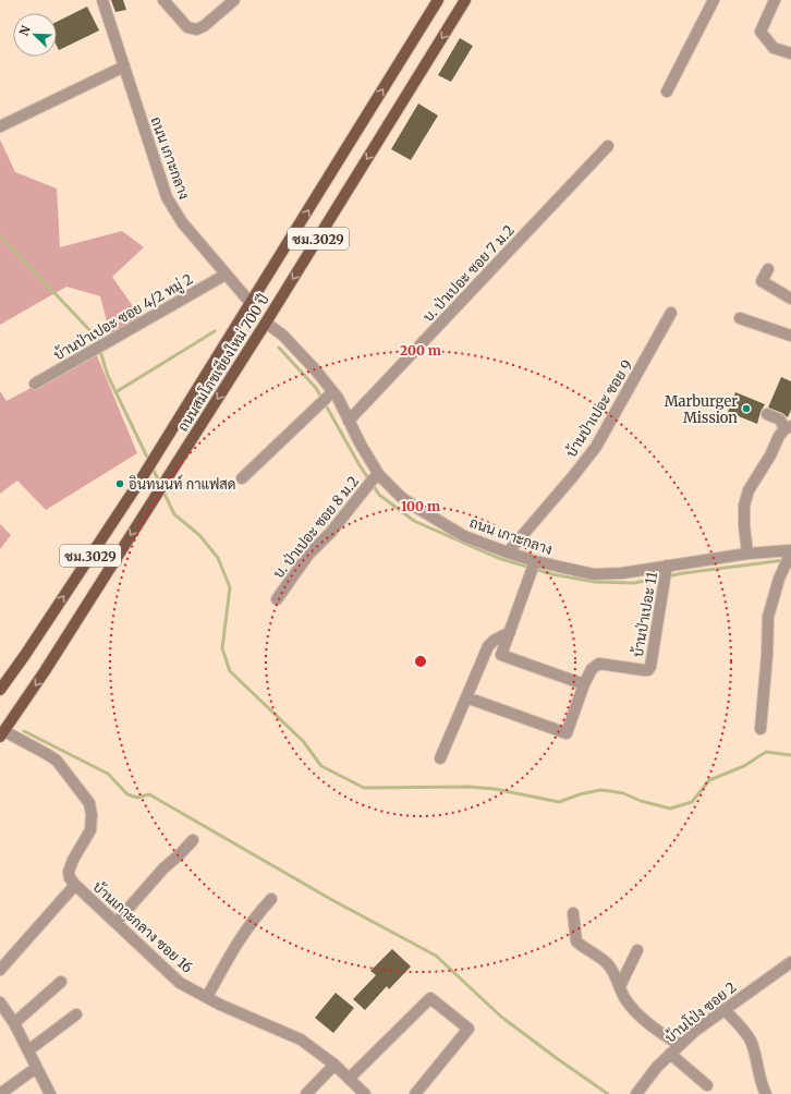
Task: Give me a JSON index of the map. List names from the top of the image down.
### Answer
{
  "streets": {
    "main road": ["ชม.3029", "ถนนสมโภชเชียงใหม่ 700 ปี"],
    "street": [
      "ถนน เกาะกลาง",
      "บ. ป่าเปอะ ซอย 7 ม.2",
      "บ้านป่าเปอะ ซอย 4/2 หมู่ 2",
      "บ้านป่าเปอะ ซอย 9",
      "บ. ป่าเปอะ ซอย 8 ม.2",
      "บ้านป่าเปอะ 11",
      "บ้านเกาะกลาง ซอย 16",
      "บ้านโป่ง ซอย 2"
    ]
  },
  "crossings": [
    ["ถนน เกาะกลาง", "บ. ป่าเปอะ ซอย 7 ม.2"],
    ["ถนน เกาะกลาง", "บ้านป่าเปอะ ซอย 4/2 หมู่ 2"],
    ["ถนน เกาะกลาง", "ถนนสมโภชเชียงใหม่ 700 ปี"],
    ["ถนน เกาะกลาง", "บ้านป่าเปอะ ซอย 9"],
    ["ถนน เกาะกลาง", "บ. ป่าเปอะ ซอย 8 ม.2"],
    ["ถนน เกาะกลาง", "บ้านป่าเปอะ 11"],
    ["ถนนสมโภชเชียงใหม่ 700 ปี", "บ้านเกาะกลาง ซอย 16"]
  ],
  "places": ["Marburger Mission", "อินทนนท์ กาแฟสด"],
  "north": "top left",
  "rings": ["200 m", "100 m"]
}
